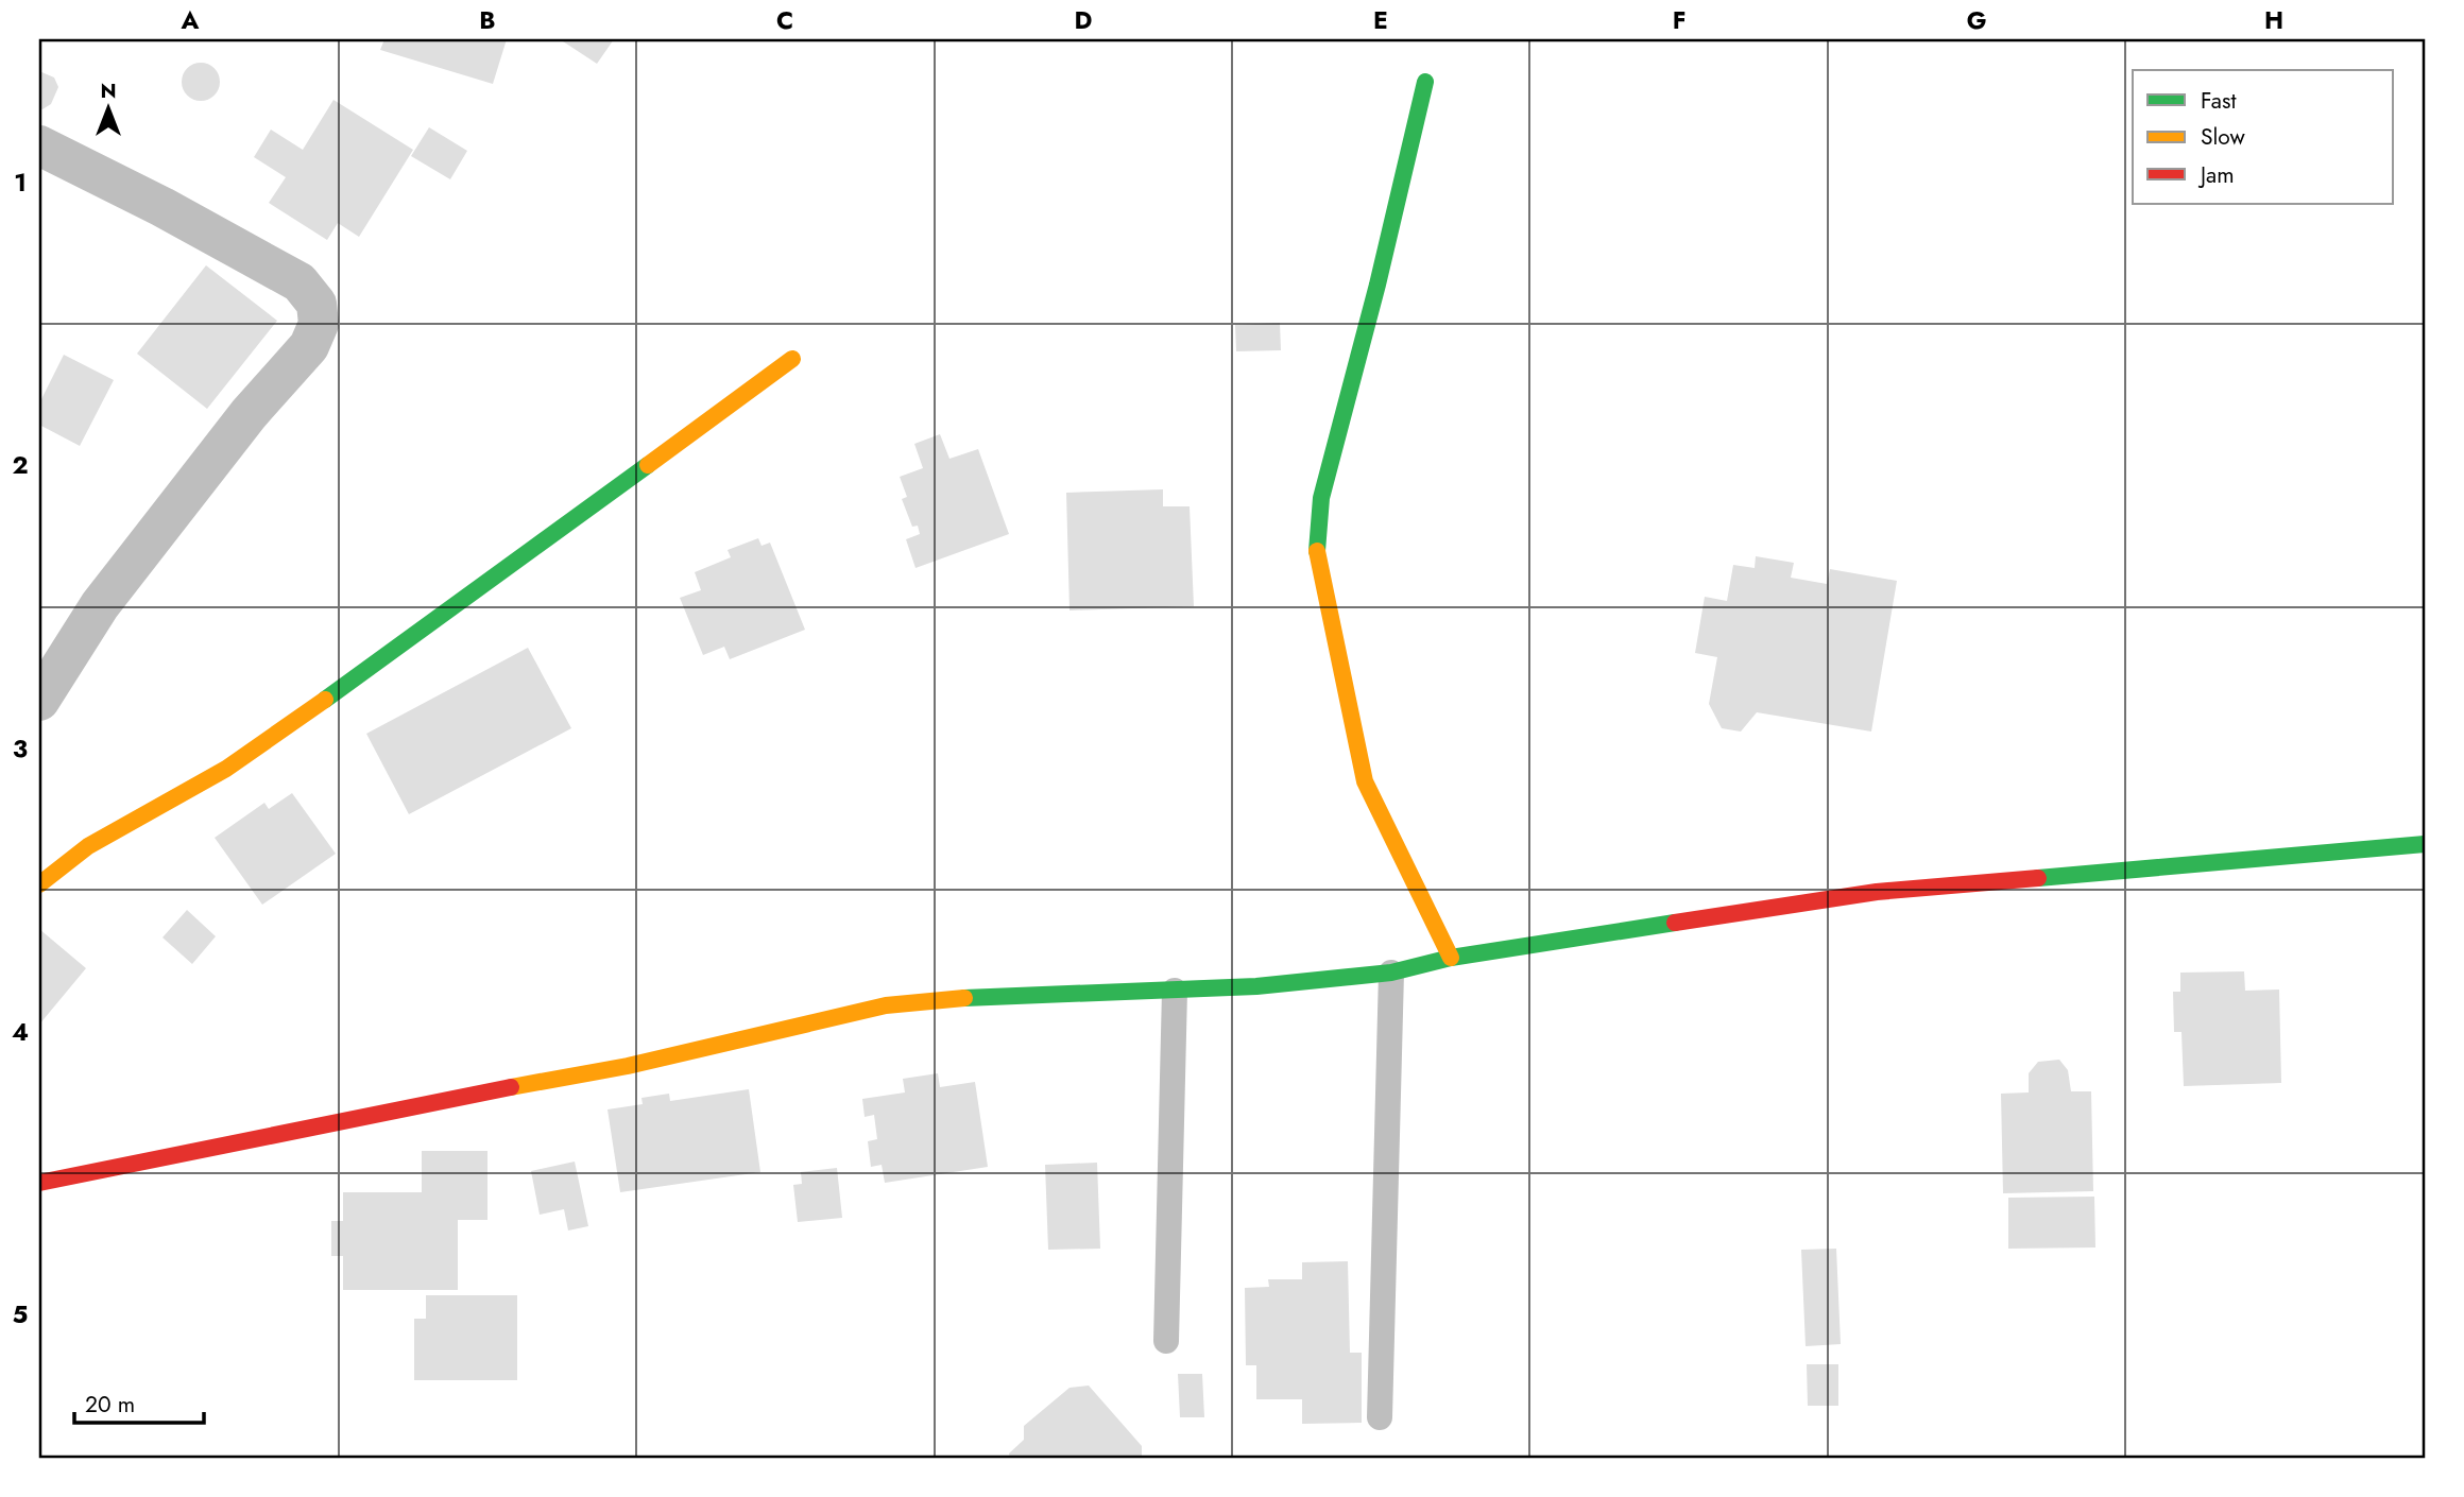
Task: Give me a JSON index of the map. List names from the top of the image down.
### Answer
{
  "legend": ["Fast", "Slow", "Jam"],
  "scale_bar": "20 m",
  "north": "top",
  "grid": {
    "columns": [
      "A",
      "B",
      "C",
      "D",
      "E",
      "F",
      "G",
      "H"
    ],
    "rows": [
      "1",
      "2",
      "3",
      "4",
      "5"
    ]
  }
}
